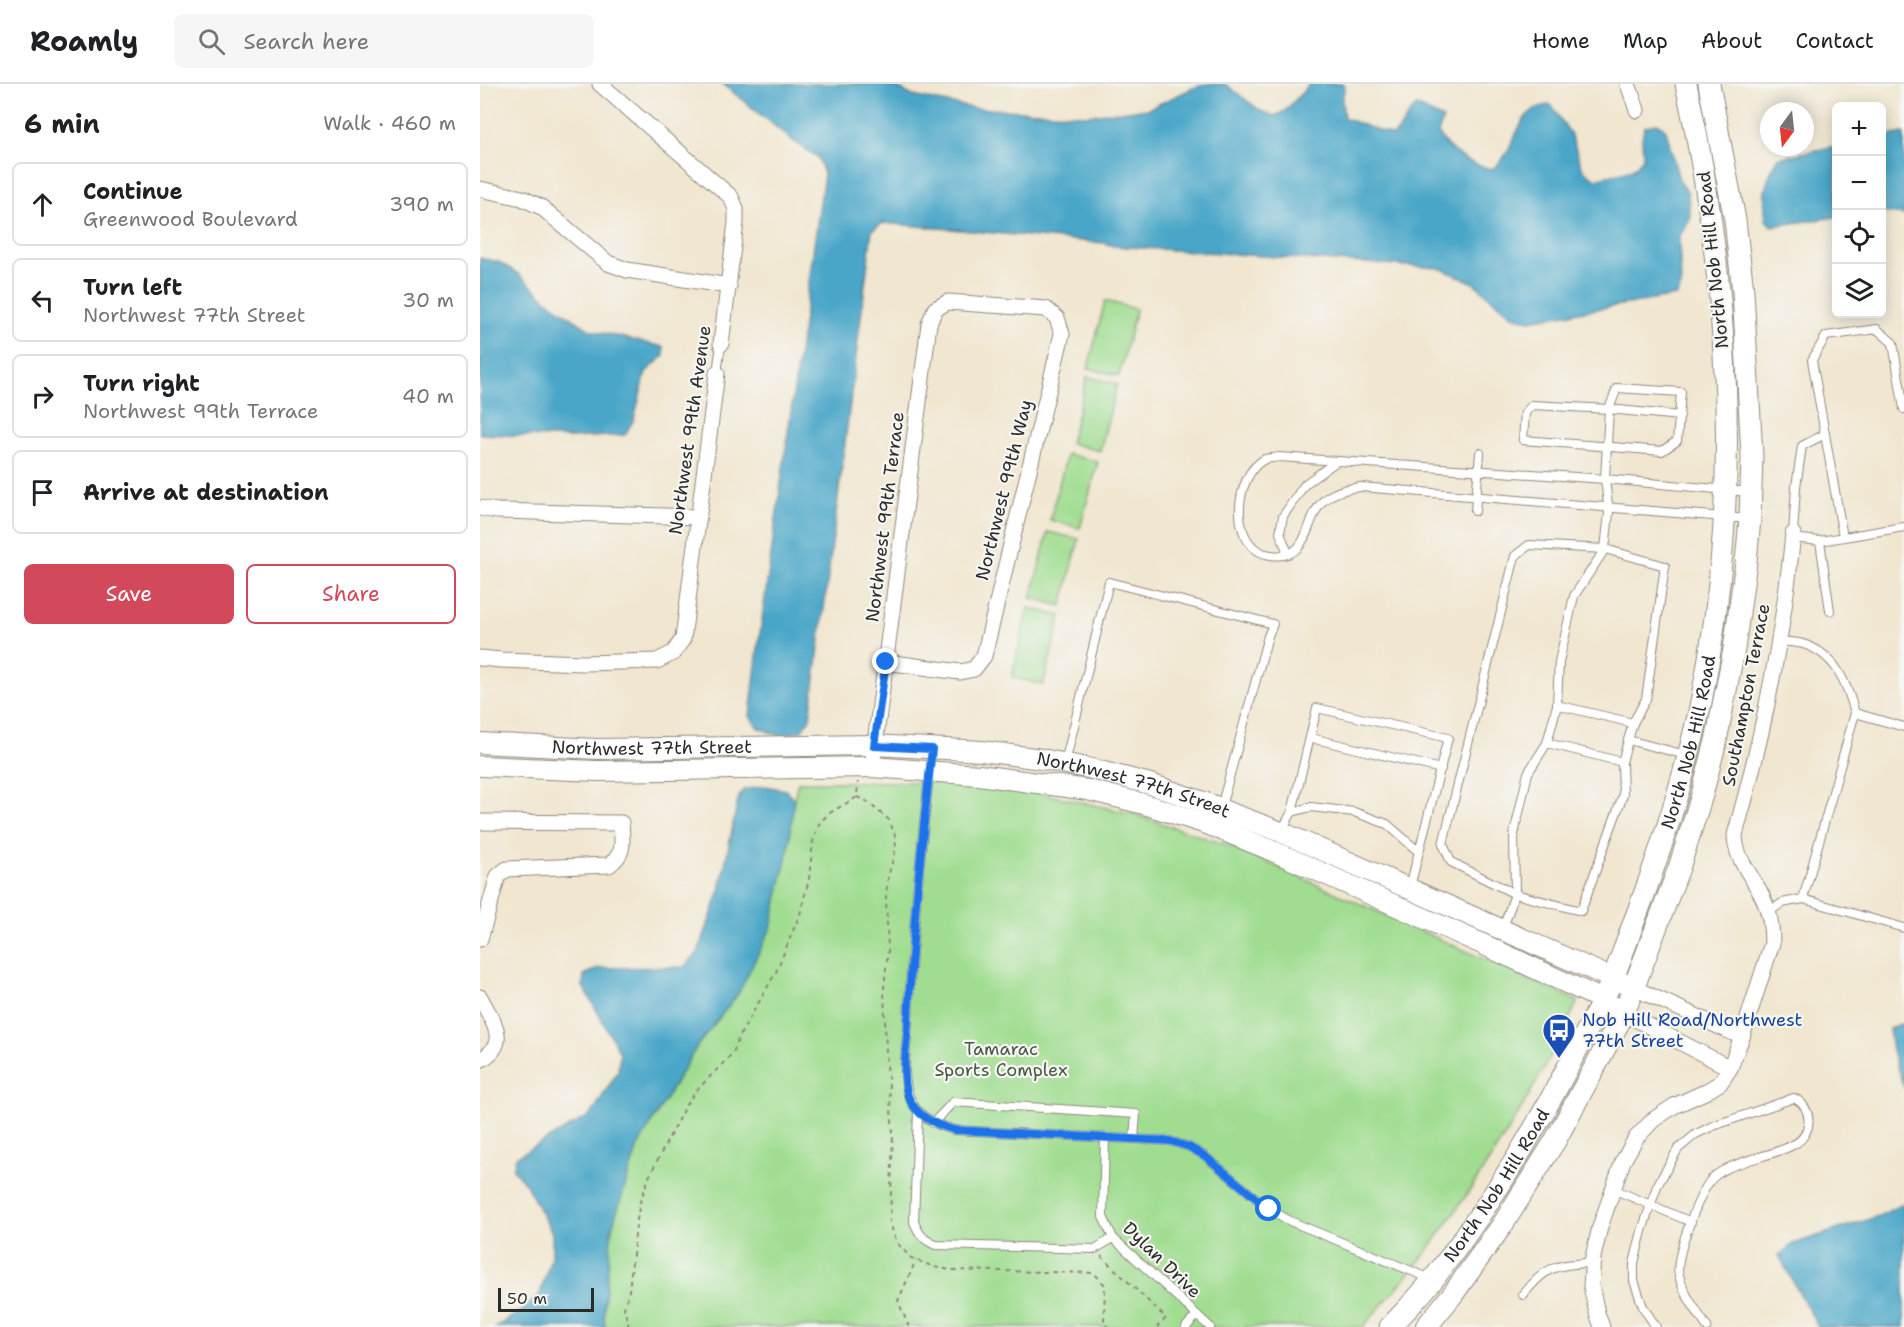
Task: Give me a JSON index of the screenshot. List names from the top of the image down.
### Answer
{
  "streets": {
    "main road": ["North Nob Hill Road"],
    "street": [
      "Northwest 99th Avenue",
      "Northwest 99th Way",
      "Northwest 99th Terrace",
      "Southampton Terrace",
      "Northwest 77th Street"
    ],
    "lane": ["Dylan Drive"]
  },
  "crossings": [
    ["North Nob Hill Road", "Northwest 77th Street"],
    ["Northwest 99th Way", "Northwest 99th Terrace"],
    ["Northwest 99th Terrace", "Northwest 77th Street"],
    ["Southampton Terrace", "Northwest 77th Street"]
  ],
  "parks": ["Tamarac Sports Complex"],
  "places": {
    "bus stop": ["Nob Hill Road/Northwest 77th Street"]
  },
  "scale_bar": "50 m",
  "north": "bottom",
  "page": {
    "header": "Roamly",
    "search": "Search here",
    "nav": [
      "Home",
      "Map",
      "About",
      "Contact"
    ],
    "heading": ["6 min", "Walk · 460 m"],
    "map_buttons": ["+", "−"],
    "list": [
      ["Continue", "Greenwood Boulevard", "390 m"],
      ["Turn left", "Northwest 77th Street", "30 m"],
      ["Turn right", "Northwest 99th Terrace", "40 m"],
      "Arrive at destination"
    ],
    "buttons": ["Save", "Share"],
    "scale": "50 m"
  }
}
